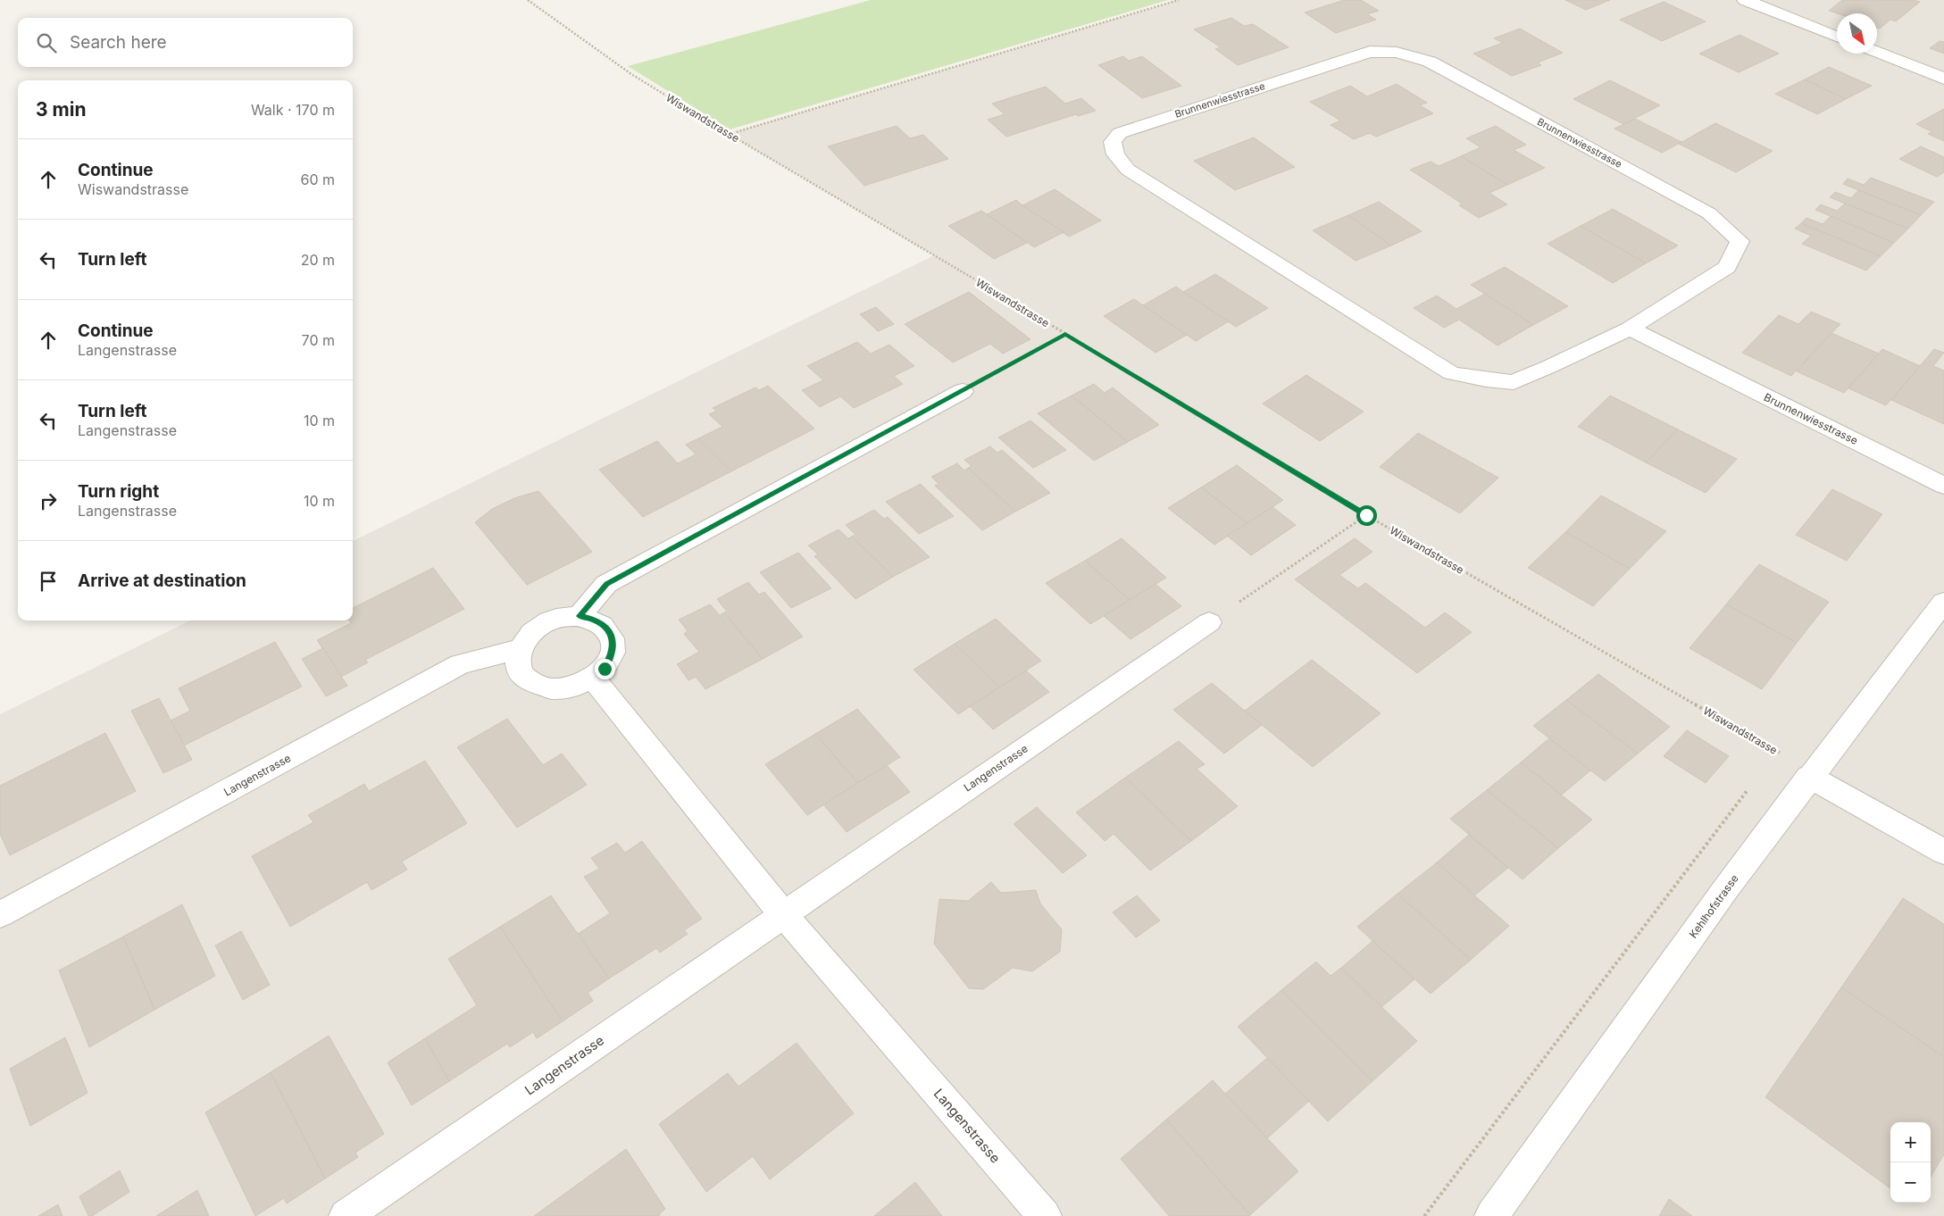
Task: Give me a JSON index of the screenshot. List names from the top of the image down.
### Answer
{
  "streets": {
    "street": ["Brunnenwiesstrasse", "Langenstrasse", "Kehlhofstrasse"],
    "path": ["Wiswandstrasse"]
  },
  "crossings": [
    ["Wiswandstrasse", "Kehlhofstrasse"]
  ],
  "north": "bottom right",
  "page": {
    "search": "Search here",
    "heading": ["3 min", "Walk · 170 m"],
    "list": [
      ["Continue", "Wiswandstrasse", "60 m"],
      ["Turn left", "20 m"],
      ["Continue", "Langenstrasse", "70 m"],
      ["Turn left", "Langenstrasse", "10 m"],
      ["Turn right", "Langenstrasse", "10 m"],
      "Arrive at destination"
    ],
    "map_buttons": ["+", "−"]
  }
}
